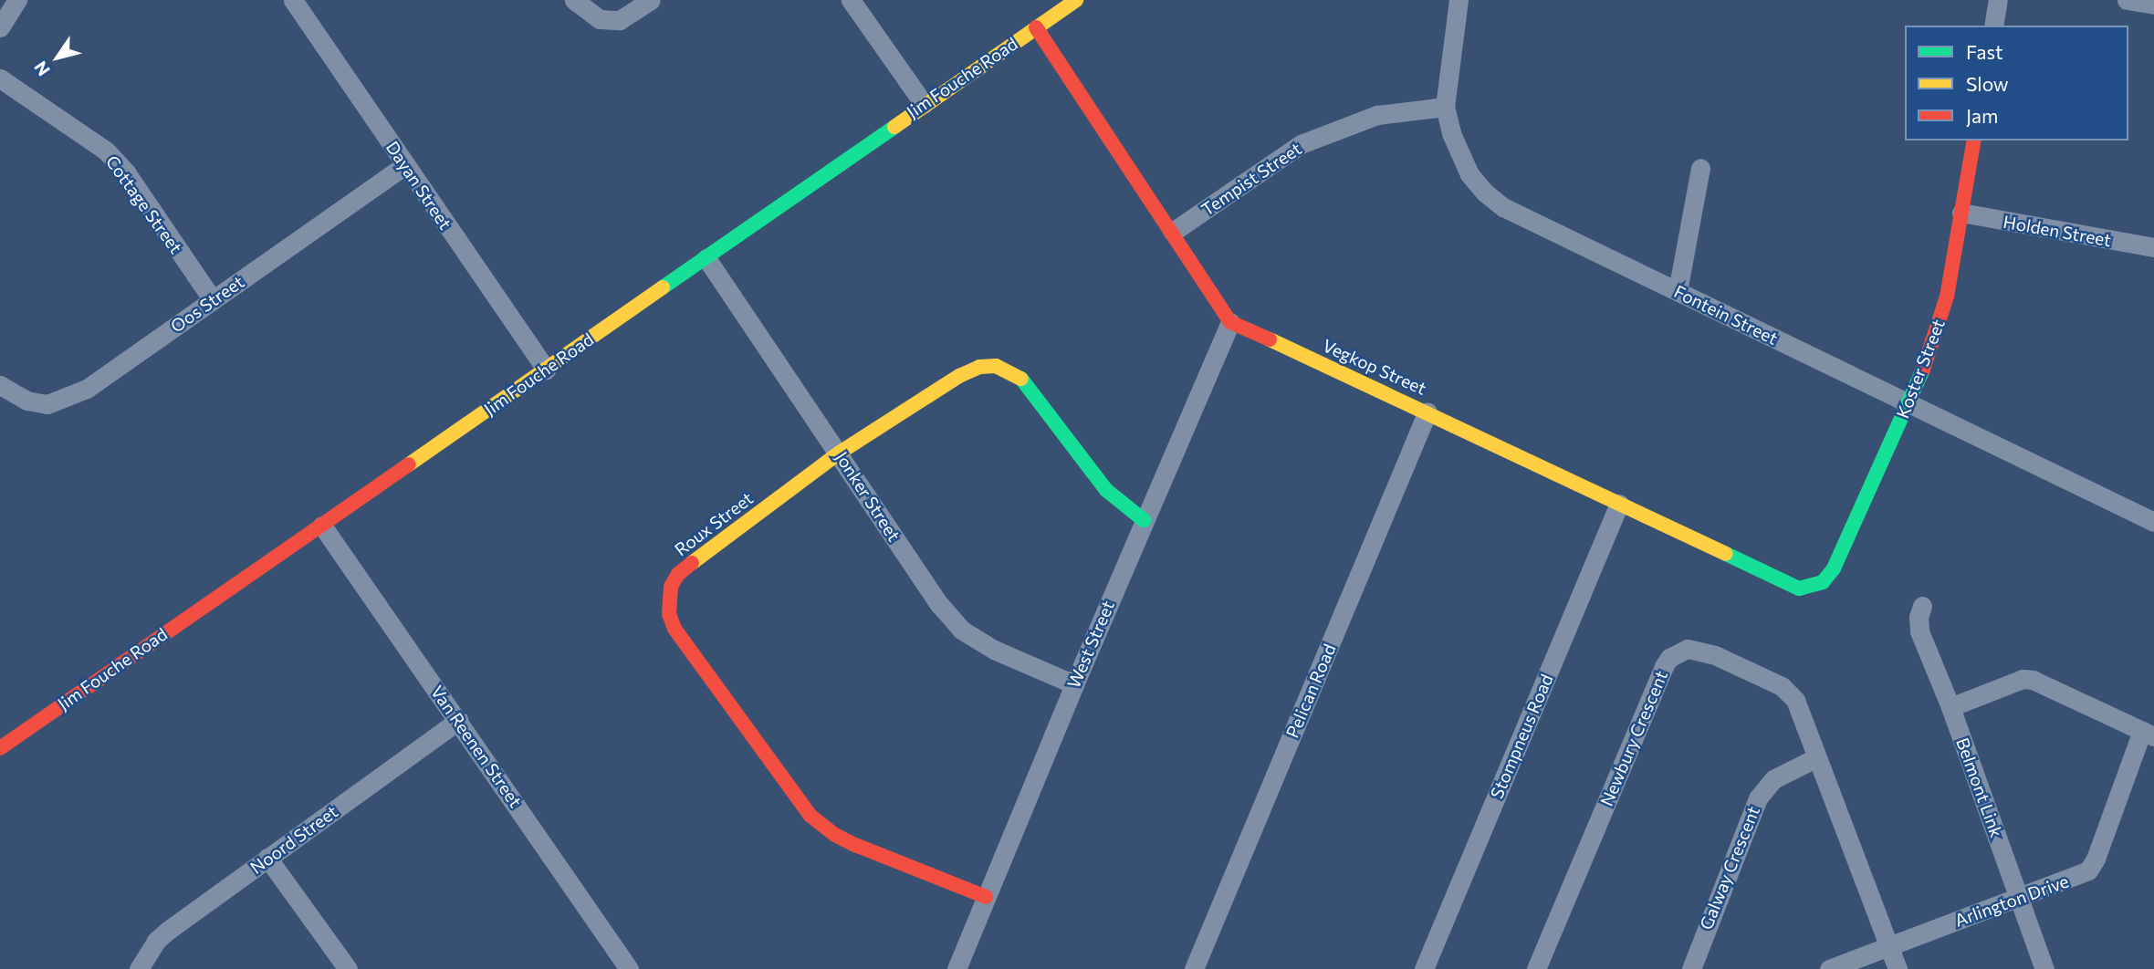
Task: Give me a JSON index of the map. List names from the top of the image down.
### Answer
{
  "streets": {
    "street": [
      "Jim Fouche Road",
      "Tempist Street",
      "Dayan Street",
      "Cottage Street",
      "Holden Street",
      "Oos Street",
      "Fontein Street",
      "Vegkop Street",
      "Koster Street",
      "Jonker Street",
      "Roux Street",
      "West Street",
      "Pelican Road",
      "Stompneus Road",
      "Newbury Crescent",
      "Van Reenen Street",
      "Belmont Link",
      "Noord Street",
      "Galway Crescent",
      "Arlington Drive"
    ]
  },
  "crossings": [
    ["Jim Fouche Road", "Dayan Street"],
    ["Jim Fouche Road", "Jonker Street"],
    ["Jim Fouche Road", "Van Reenen Street"],
    ["Tempist Street", "Fontein Street"],
    ["Dayan Street", "Oos Street"],
    ["Cottage Street", "Oos Street"],
    ["Holden Street", "Koster Street"],
    ["Fontein Street", "Koster Street"],
    ["Vegkop Street", "Koster Street"],
    ["Vegkop Street", "West Street"],
    ["Vegkop Street", "Pelican Road"],
    ["Vegkop Street", "Stompneus Road"],
    ["Jonker Street", "Roux Street"],
    ["Jonker Street", "West Street"],
    ["Roux Street", "West Street"],
    ["Newbury Crescent", "Galway Crescent"],
    ["Newbury Crescent", "Arlington Drive"],
    ["Van Reenen Street", "Noord Street"],
    ["Belmont Link", "Arlington Drive"]
  ],
  "legend": ["Fast", "Slow", "Jam"],
  "north": "bottom left"
}
